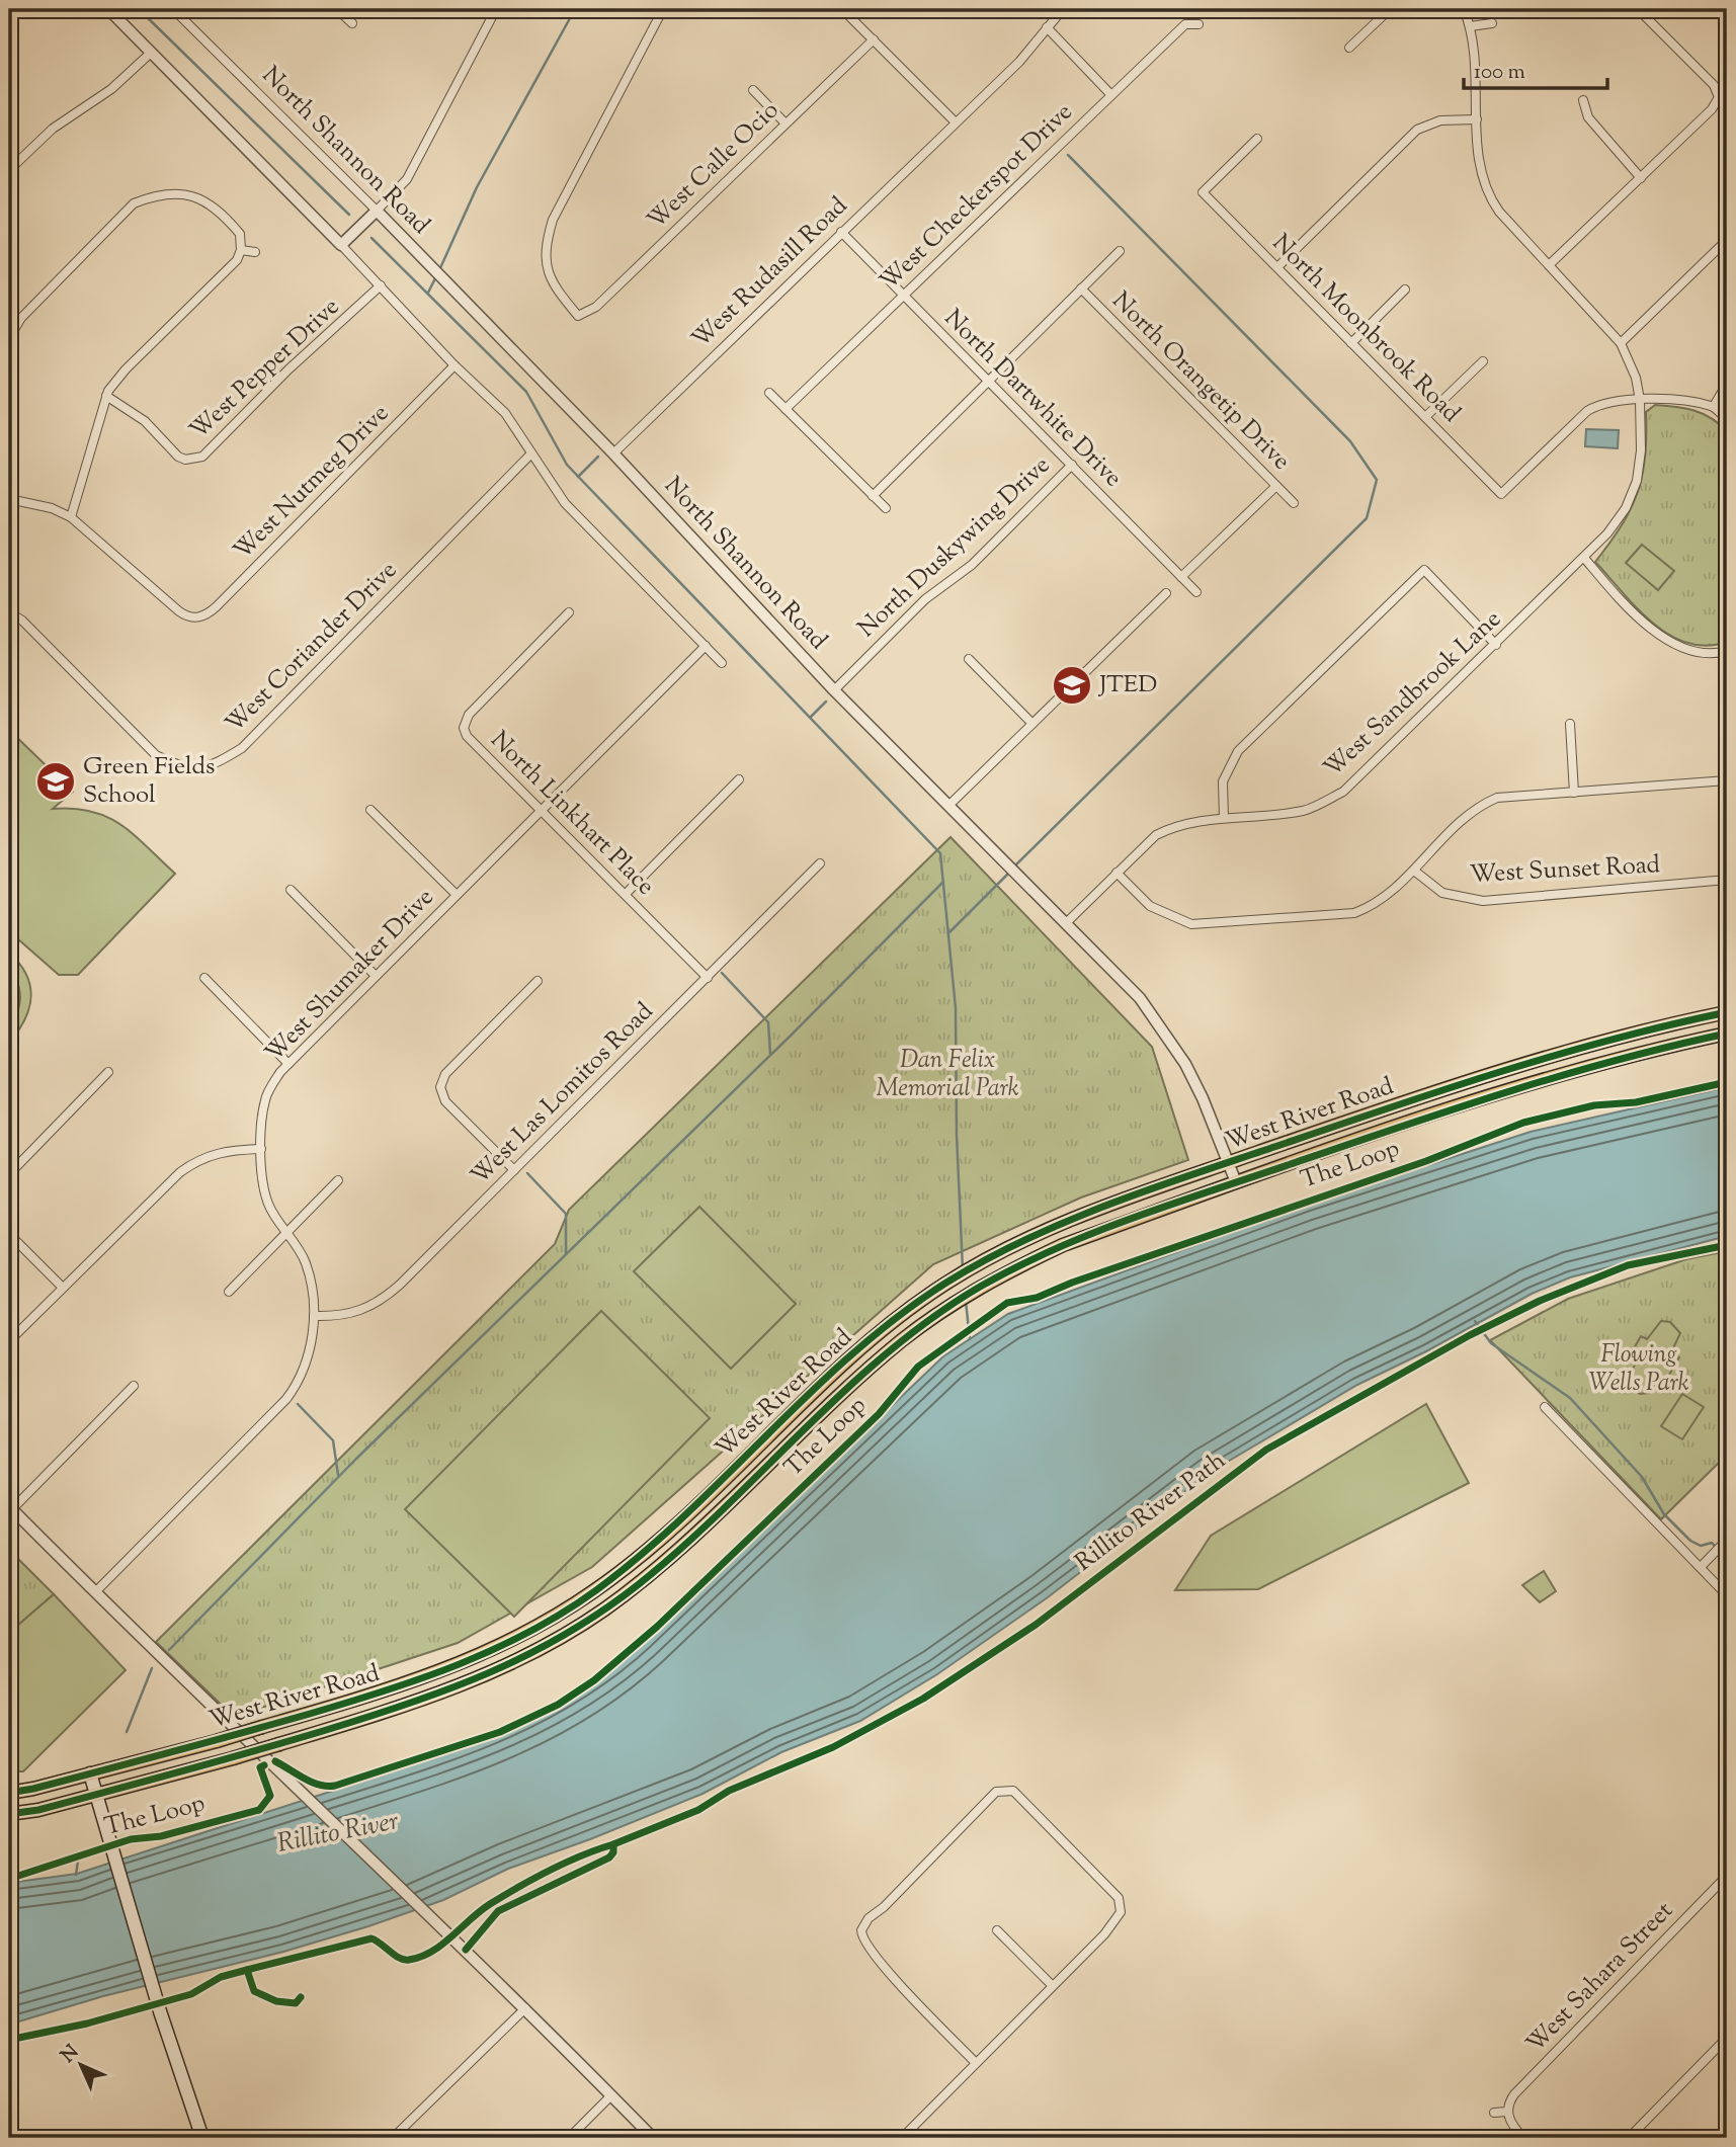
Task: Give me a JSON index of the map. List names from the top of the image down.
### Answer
{
  "streets": {
    "main road": ["West River Road"],
    "street": [
      "North Shannon Road",
      "West Calle Ocio",
      "West Checkerspot Drive",
      "West Rudasill Road",
      "North Moonbrook Road",
      "West Pepper Drive",
      "North Orangetip Drive",
      "North Dartwhite Drive",
      "West Nutmeg Drive",
      "North Duskywing Drive",
      "West Coriander Drive",
      "West Sandbrook Lane",
      "North Linkhart Place",
      "West Sunset Road",
      "West Shumaker Drive",
      "West Las Lomitos Road",
      "West Sahara Street"
    ],
    "cycle path": ["The Loop", "Rillito River Path"]
  },
  "crossings": [
    ["North Shannon Road", "West Rudasill Road"],
    ["North Shannon Road", "North Duskywing Drive"],
    ["North Shannon Road", "West Sandbrook Lane"],
    ["North Shannon Road", "West River Road"],
    ["West Checkerspot Drive", "North Dartwhite Drive"],
    ["West Rudasill Road", "North Dartwhite Drive"],
    ["North Moonbrook Road", "West Sandbrook Lane"],
    ["North Dartwhite Drive", "North Duskywing Drive"],
    ["North Linkhart Place", "West Shumaker Drive"],
    ["North Linkhart Place", "West Las Lomitos Road"],
    ["West Shumaker Drive", "West Las Lomitos Road"]
  ],
  "water": ["Rillito River"],
  "parks": ["Dan Felix Memorial Park", "Flowing Wells Park"],
  "places": {
    "school or university": ["JTED", "Green Fields School"]
  },
  "scale_bar": "100 m",
  "north": "top left"
}
